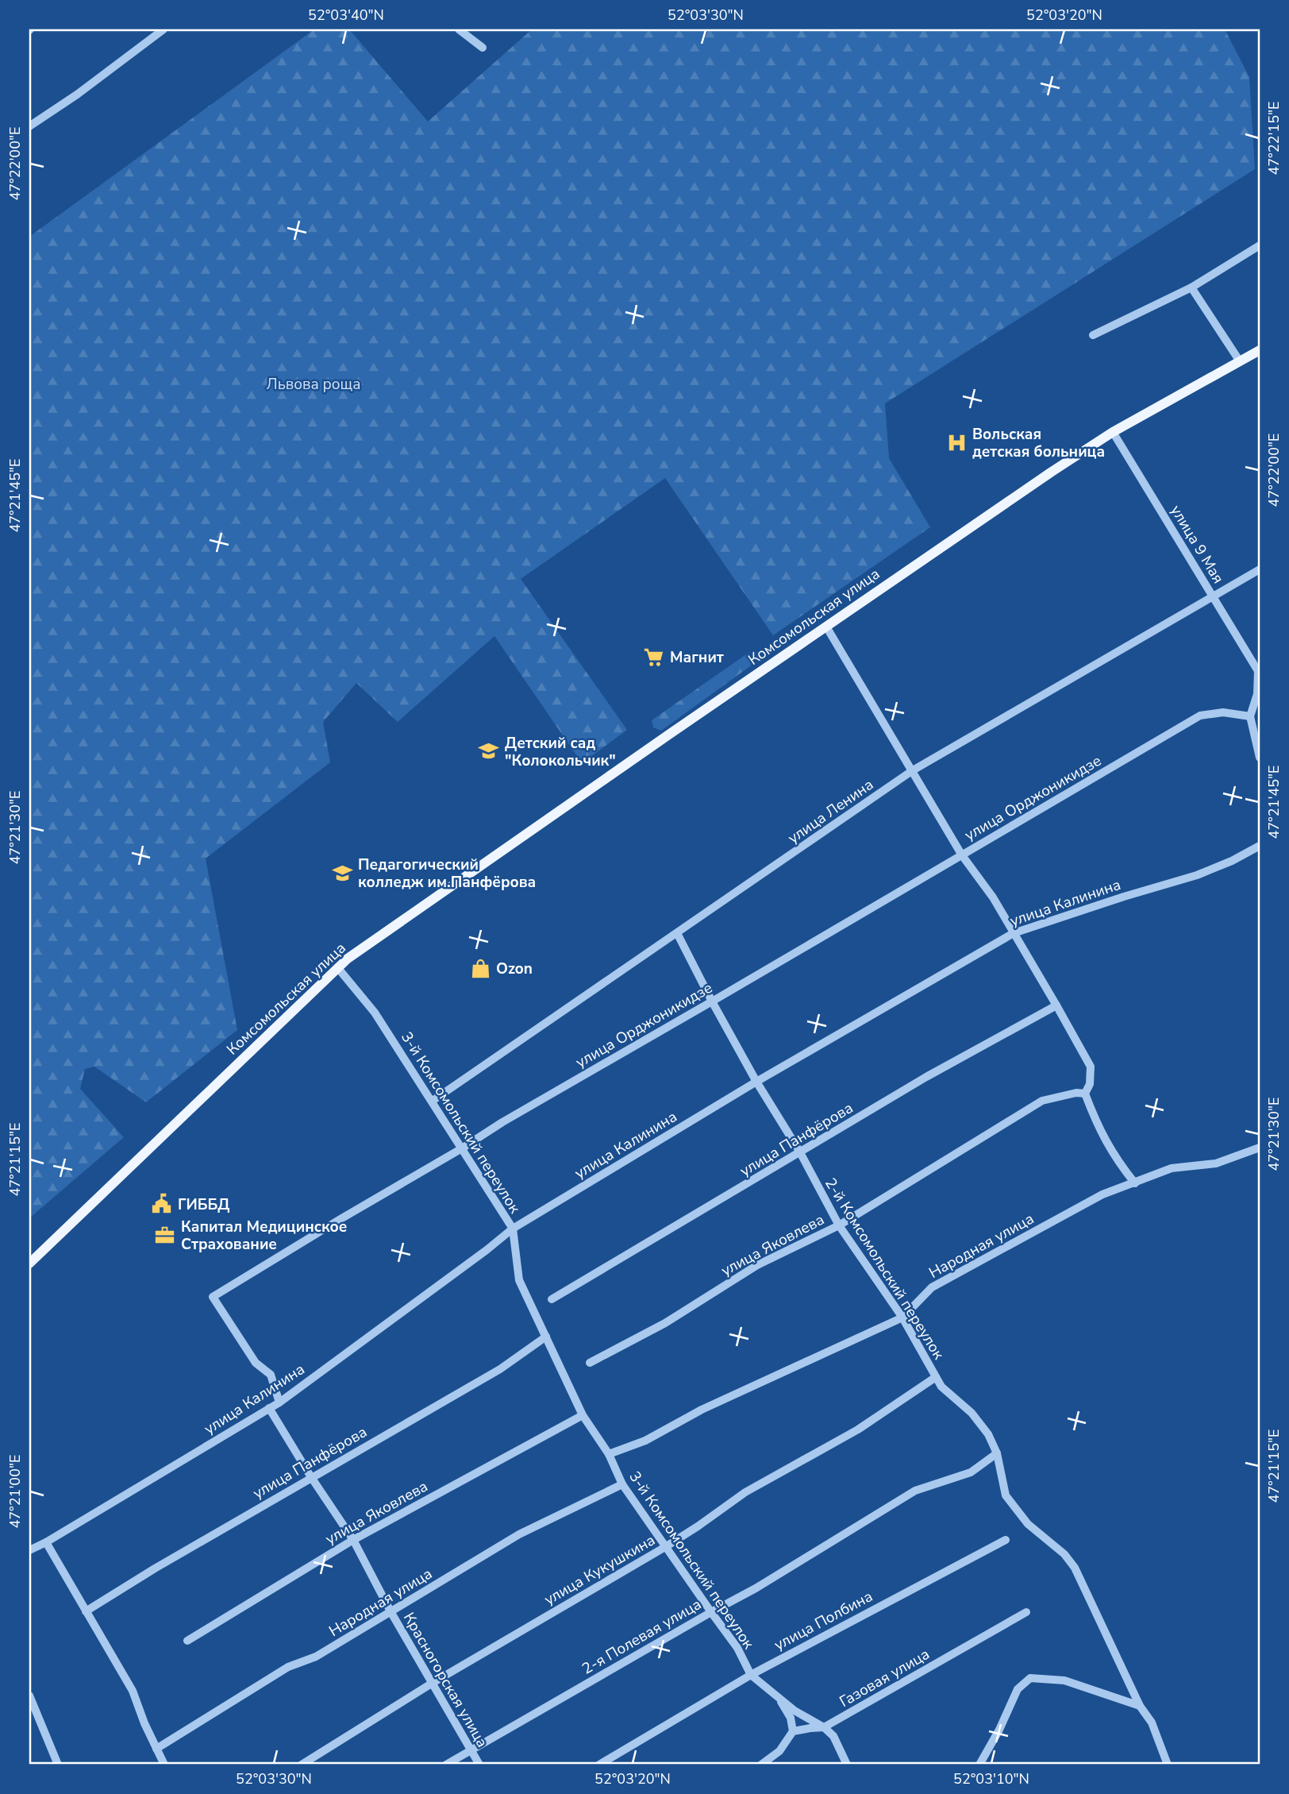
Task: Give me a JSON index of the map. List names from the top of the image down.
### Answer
{
  "streets": {
    "main road": ["Комсомольская улица"],
    "street": [
      "улица 9 Мая",
      "улица Орджоникидзе",
      "улица Ленина",
      "улица Калинина",
      "3-й Комсомольский переулок",
      "улица Панфёрова",
      "улица Яковлева",
      "Народная улица",
      "2-й Комсомольский переулок",
      "улица Кукушкина",
      "улица Полбина",
      "2-я Полевая улица",
      "Газовая улица",
      "Красногорская улица"
    ]
  },
  "crossings": [
    ["улица 9 Мая", "Комсомольская улица"],
    ["улица 9 Мая", "улица Ленина"],
    ["Комсомольская улица", "3-й Комсомольский переулок"],
    ["улица Орджоникидзе", "улица Калинина"],
    ["улица Орджоникидзе", "3-й Комсомольский переулок"],
    ["улица Орджоникидзе", "2-й Комсомольский переулок"],
    ["улица Ленина", "3-й Комсомольский переулок"],
    ["улица Ленина", "2-й Комсомольский переулок"],
    ["улица Калинина", "3-й Комсомольский переулок"],
    ["улица Калинина", "2-й Комсомольский переулок"],
    ["улица Калинина", "Красногорская улица"],
    ["3-й Комсомольский переулок", "улица Панфёрова"],
    ["3-й Комсомольский переулок", "улица Яковлева"],
    ["3-й Комсомольский переулок", "Народная улица"],
    ["3-й Комсомольский переулок", "улица Кукушкина"],
    ["3-й Комсомольский переулок", "улица Полбина"],
    ["3-й Комсомольский переулок", "2-я Полевая улица"],
    ["3-й Комсомольский переулок", "Газовая улица"],
    ["улица Панфёрова", "2-й Комсомольский переулок"],
    ["улица Панфёрова", "Красногорская улица"],
    ["улица Яковлева", "2-й Комсомольский переулок"],
    ["улица Яковлева", "Красногорская улица"],
    ["Народная улица", "2-й Комсомольский переулок"],
    ["Народная улица", "Красногорская улица"],
    ["2-й Комсомольский переулок", "улица Кукушкина"],
    ["2-й Комсомольский переулок", "2-я Полевая улица"],
    ["улица Кукушкина", "Красногорская улица"],
    ["2-я Полевая улица", "Красногорская улица"]
  ],
  "parks": ["Львова роща"],
  "places": {
    "hospital": ["Вольская детская больница"],
    "supermarket": ["Магнит"],
    "school or university": ["Детский сад \"Колокольчик\"", "Педагогический колледж им.Панфёрова"],
    "shop": ["Ozon"],
    "public building": ["ГИББД"],
    "office": ["Капитал Медицинское Страхование"]
  },
  "coordinates": [
    "52°03'40\"N",
    "52°03'30\"N",
    "52°03'20\"N",
    "47°22'15\"E",
    "47°22'00\"E",
    "47°21'45\"E",
    "47°21'30\"E",
    "47°21'15\"E",
    "47°21'00\"E",
    "52°03'10\"N"
  ]
}
